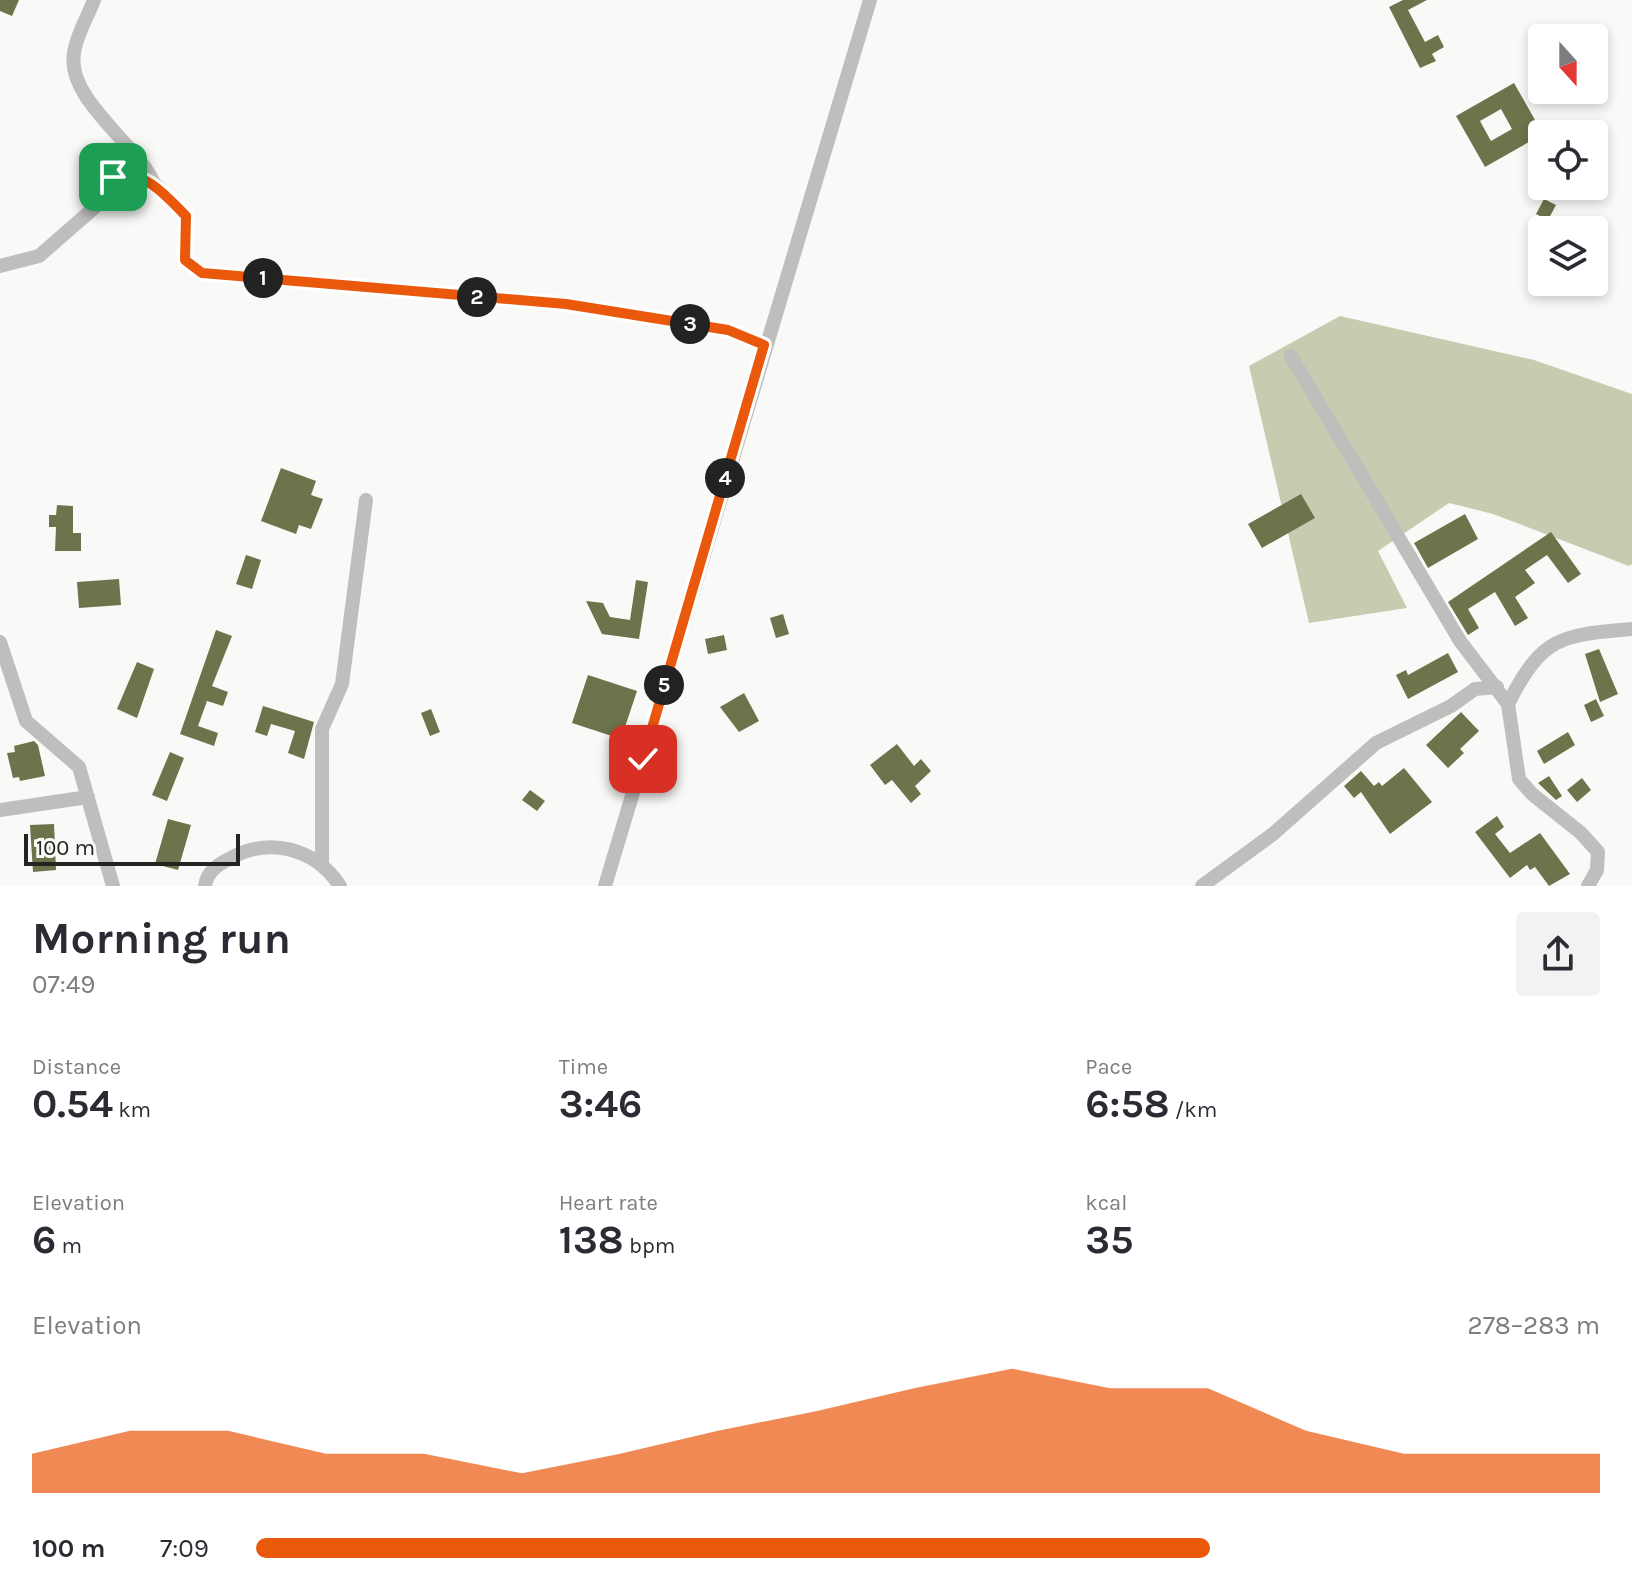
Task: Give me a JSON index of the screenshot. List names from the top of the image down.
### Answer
{
  "scale_bar": "100 m",
  "north": "bottom",
  "page": {
    "pins": [
      "1",
      "2",
      "3",
      "4",
      "5"
    ],
    "scale": "100 m",
    "heading": ["Morning run", "07:49"],
    "stats": [
      ["Distance", "0.54 km"],
      ["Time", "3:46"],
      ["Pace", "6:58 /km"],
      ["Elevation", "6 m"],
      ["Heart rate", "138 bpm"],
      ["kcal", "35"]
    ],
    "chart": ["Elevation", "278–283 m"],
    "list": [
      {
        "name": "100 m",
        "note": "7:09"
      }
    ]
  }
}
